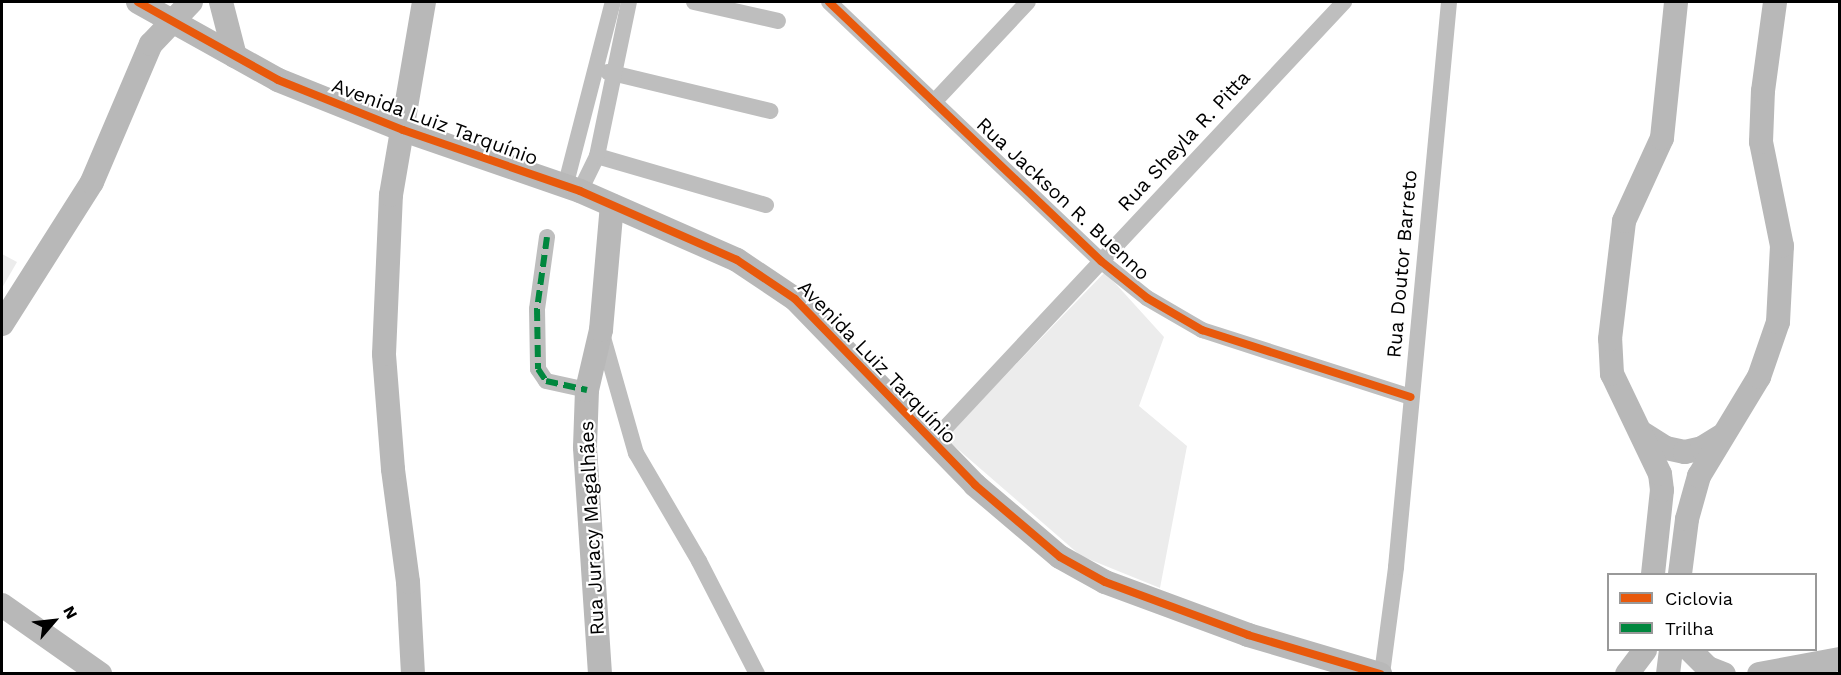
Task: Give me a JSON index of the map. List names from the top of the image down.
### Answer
{
  "streets": {
    "street": [
      "Avenida Luiz Tarquínio",
      "Rua Sheyla R. Pitta",
      "Rua Jackson R. Buenno",
      "Rua Doutor Barreto",
      "Rua Juracy Magalhães"
    ]
  },
  "crossings": [
    ["Avenida Luiz Tarquínio", "Rua Sheyla R. Pitta"],
    ["Avenida Luiz Tarquínio", "Rua Doutor Barreto"],
    ["Avenida Luiz Tarquínio", "Rua Juracy Magalhães"],
    ["Rua Sheyla R. Pitta", "Rua Jackson R. Buenno"],
    ["Rua Jackson R. Buenno", "Rua Doutor Barreto"]
  ],
  "legend": ["Ciclovia", "Trilha"],
  "north": "top right"
}
